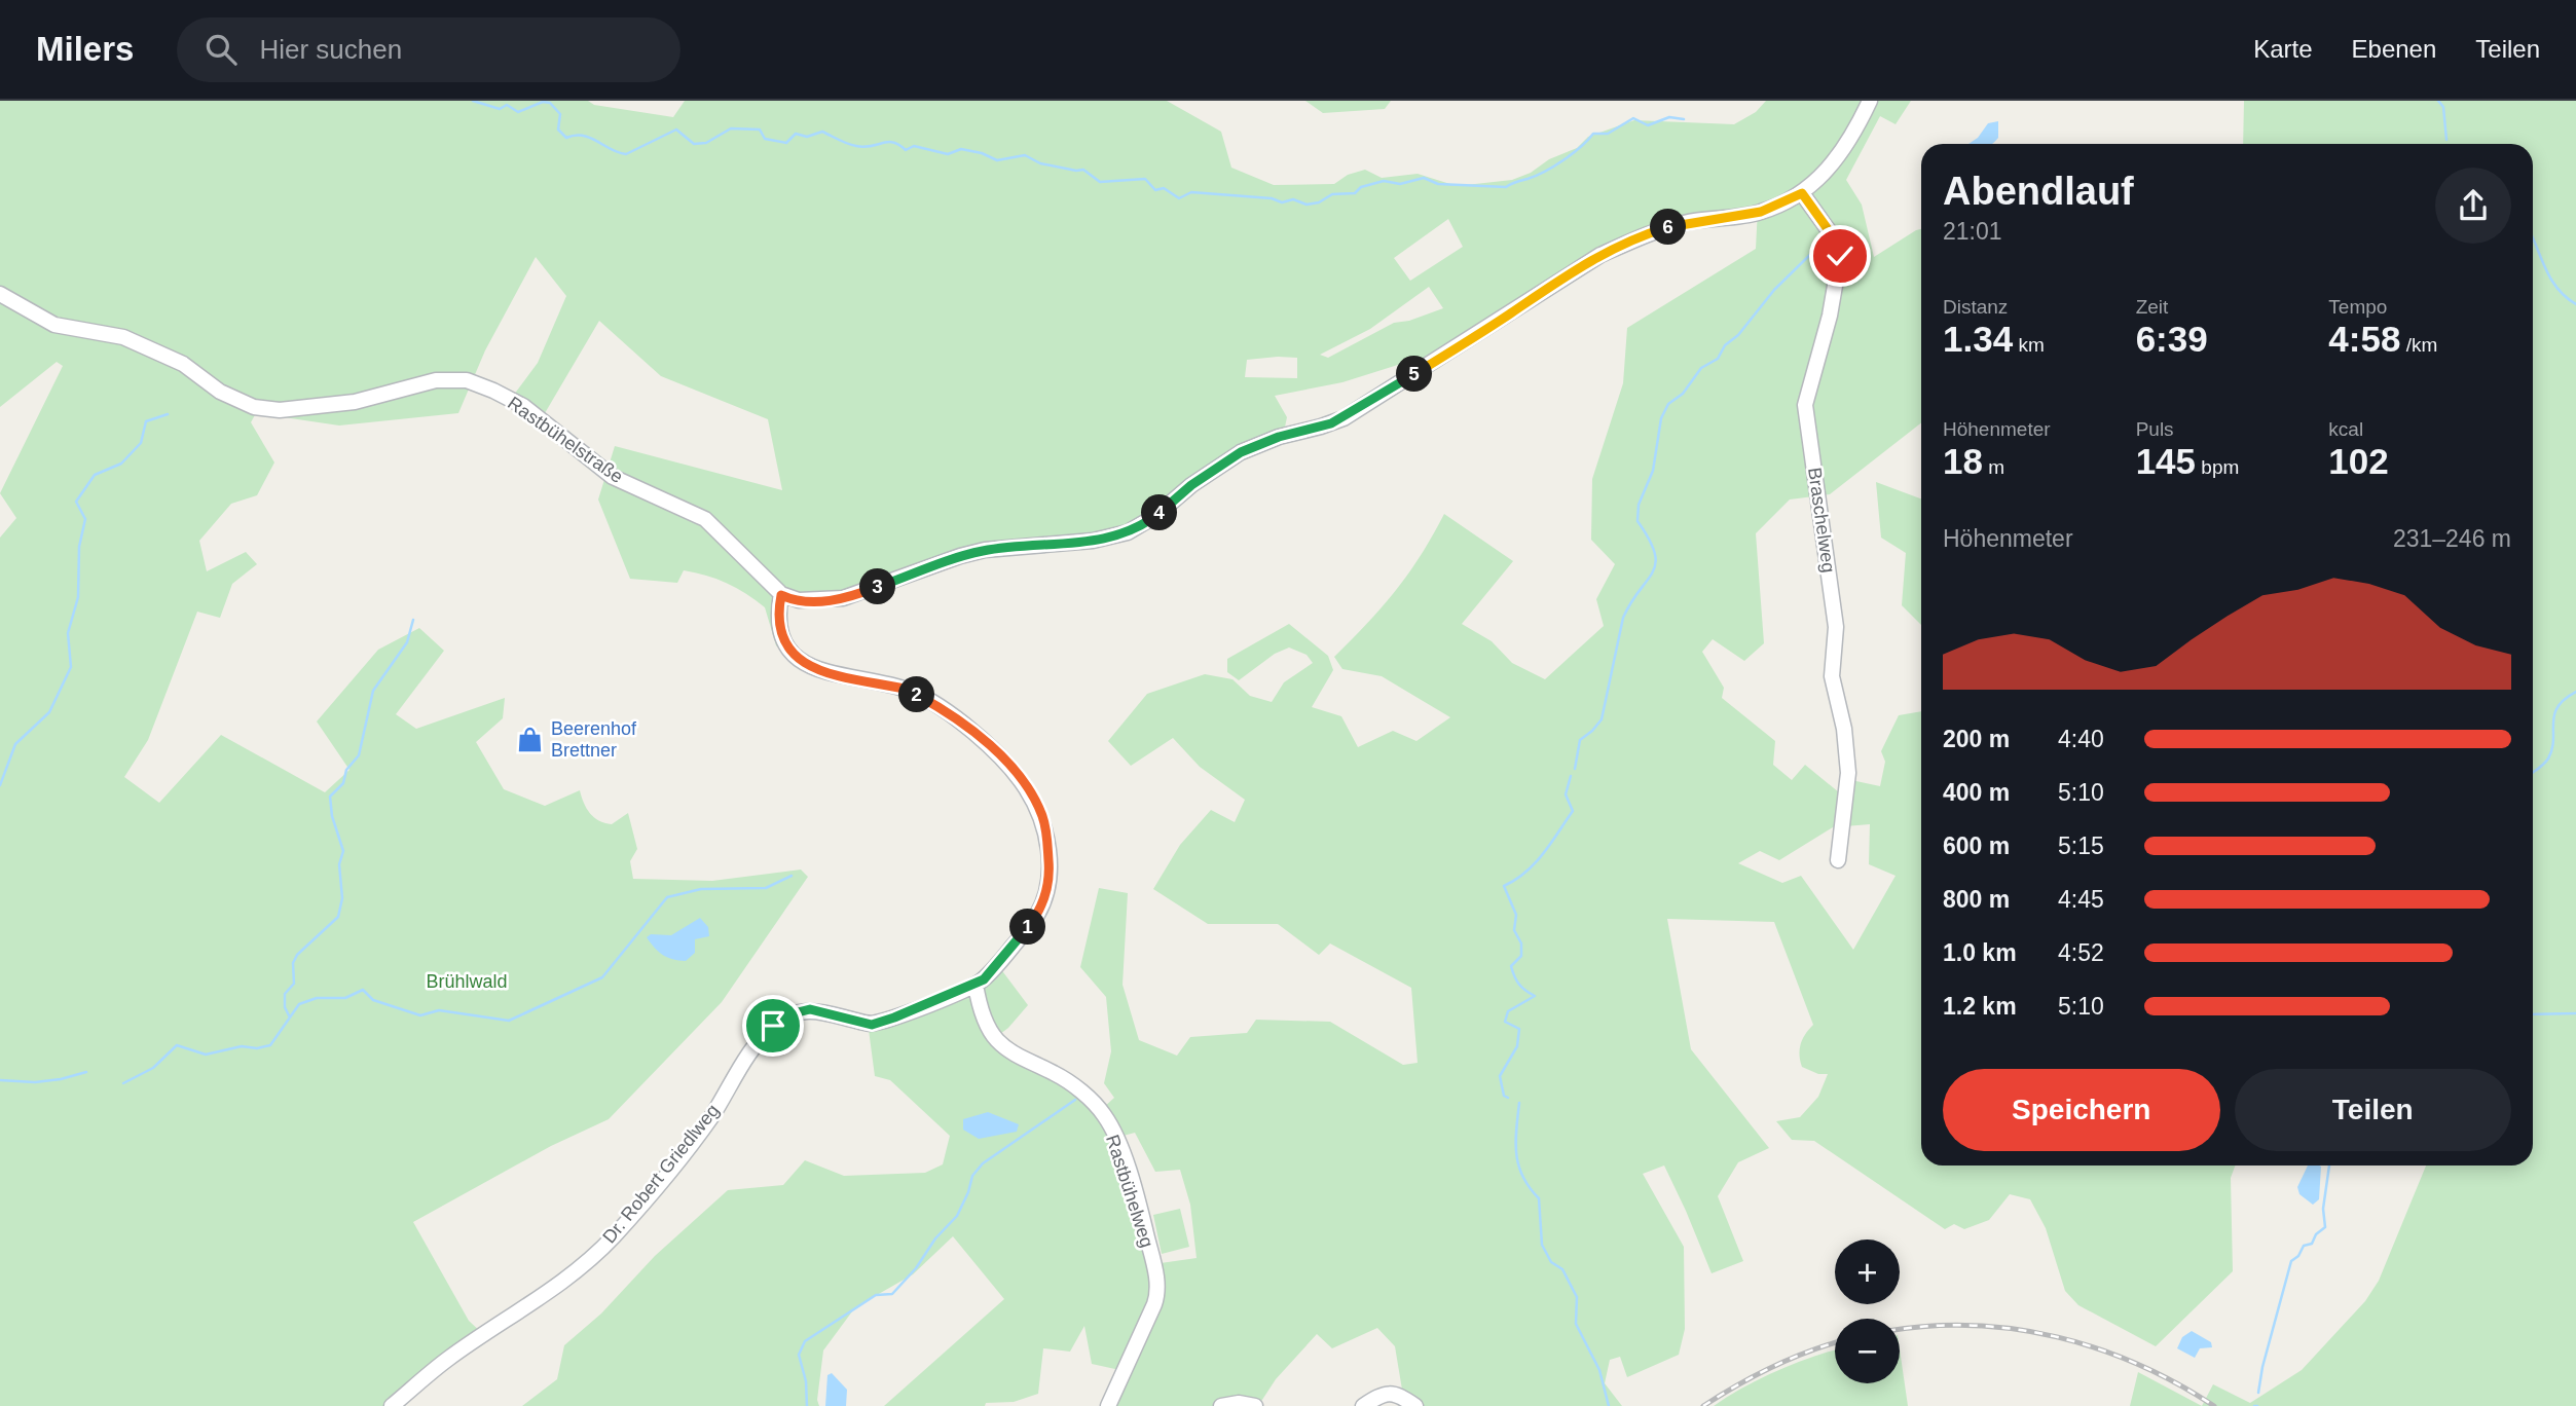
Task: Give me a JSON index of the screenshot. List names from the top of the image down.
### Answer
{
  "streets": {
    "street": [
      "Rastbühelstraße",
      "Braschelweg",
      "Dr. Robert Griedlweg",
      "Rastbühelweg"
    ]
  },
  "crossings": [
    ["Dr. Robert Griedlweg", "Rastbühelweg"]
  ],
  "parks": ["Brühlwald"],
  "places": {
    "shop": ["Beerenhof Brettner"]
  },
  "page": {
    "header": "Milers",
    "search": "Hier suchen",
    "nav": ["Karte", "Ebenen", "Teilen"],
    "heading": ["Abendlauf", "21:01"],
    "pins": [
      "6",
      "5",
      "4",
      "3",
      "2",
      "1"
    ],
    "stats": [
      ["Distanz", "1.34 km"],
      ["Zeit", "6:39"],
      ["Tempo", "4:58 /km"],
      ["Höhenmeter", "18 m"],
      ["Puls", "145 bpm"],
      ["kcal", "102"]
    ],
    "chart": ["Höhenmeter", "231–246 m"],
    "list": [
      {
        "name": "200 m",
        "note": "4:40"
      },
      {
        "name": "400 m",
        "note": "5:10"
      },
      {
        "name": "600 m",
        "note": "5:15"
      },
      {
        "name": "800 m",
        "note": "4:45"
      },
      {
        "name": "1.0 km",
        "note": "4:52"
      },
      {
        "name": "1.2 km",
        "note": "5:10"
      }
    ],
    "buttons": ["Speichern", "Teilen"],
    "map_buttons": ["+", "−"]
  }
}
